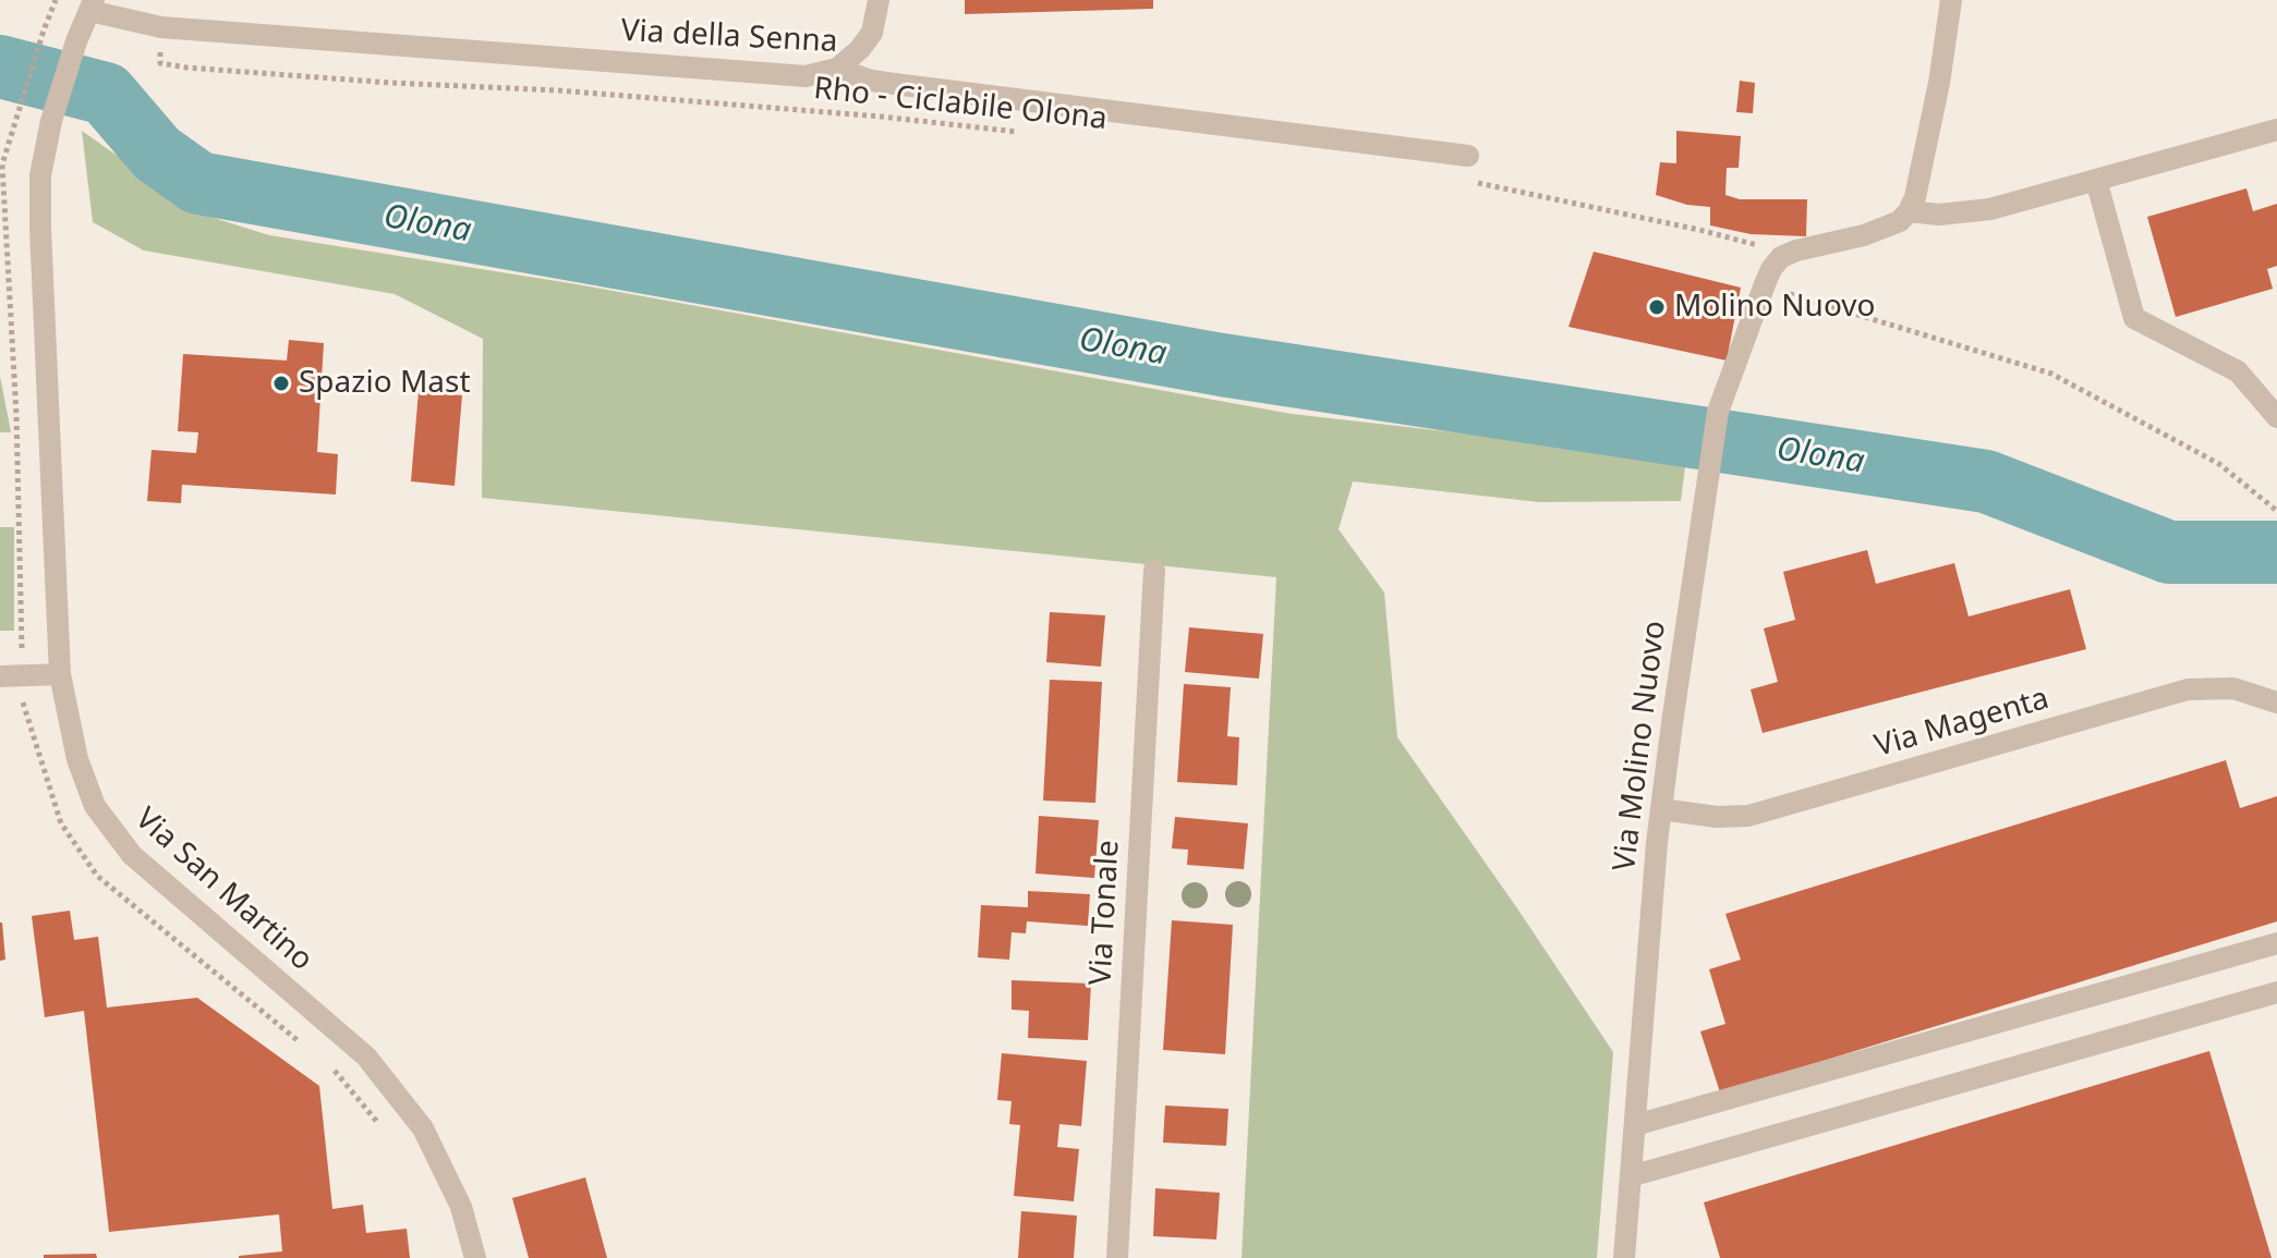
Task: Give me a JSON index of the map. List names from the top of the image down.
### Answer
{
  "streets": {
    "street": [
      "Via della Senna",
      "Via Magenta",
      "Via Molino Nuovo",
      "Via San Martino",
      "Via Tonale"
    ],
    "path": ["Rho - Ciclabile Olona"]
  },
  "crossings": [
    ["Via della Senna", "Rho - Ciclabile Olona"],
    ["Via della Senna", "Via San Martino"],
    ["Via Magenta", "Via Molino Nuovo"]
  ],
  "water": ["Olona"],
  "places": ["Molino Nuovo", "Spazio Mast"]
}
